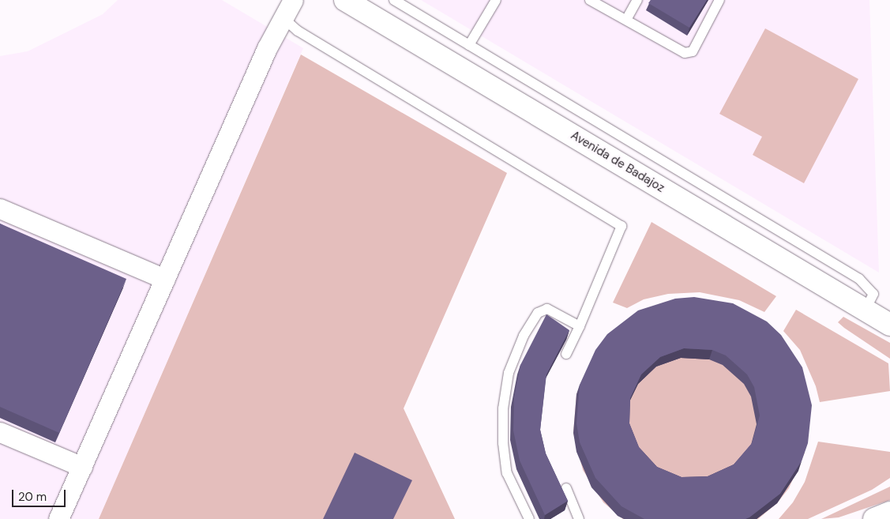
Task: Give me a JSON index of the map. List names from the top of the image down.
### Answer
{
  "streets": {
    "main road": ["Avenida de Badajoz"]
  },
  "scale_bar": "20 m"
}
